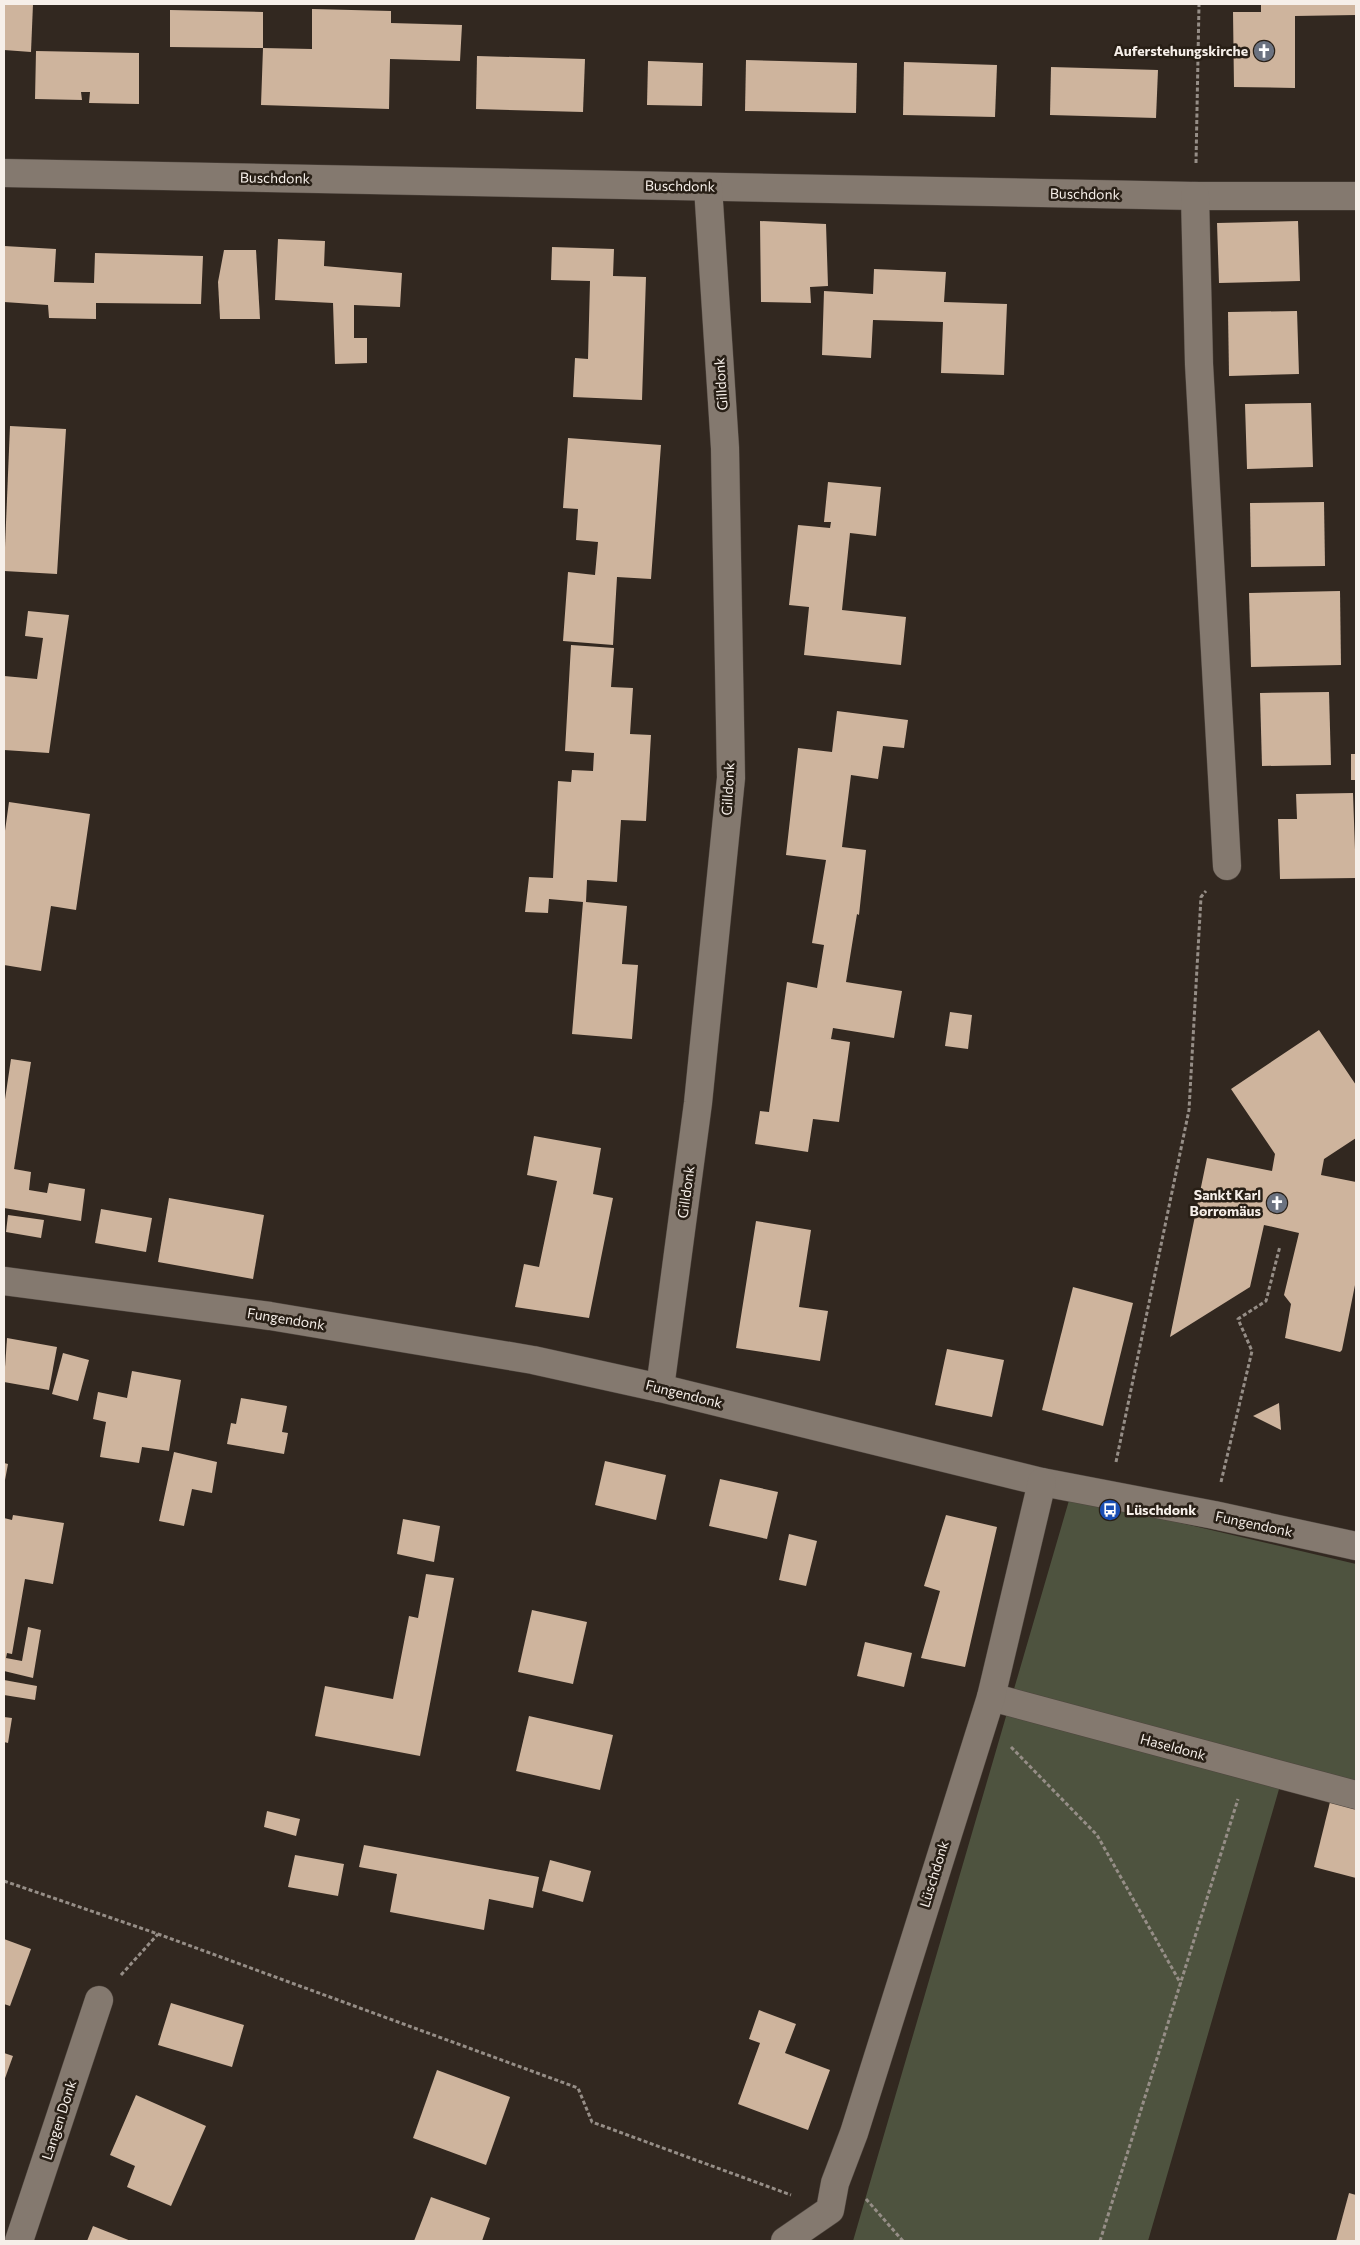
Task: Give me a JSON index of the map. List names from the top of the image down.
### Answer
{
  "streets": {
    "street": [
      "Buschdonk",
      "Gilldonk",
      "Fungendonk",
      "Haseldonk",
      "Lüschdonk",
      "Langen Donk"
    ]
  },
  "crossings": [
    ["Buschdonk", "Gilldonk"],
    ["Gilldonk", "Fungendonk"],
    ["Fungendonk", "Lüschdonk"],
    ["Haseldonk", "Lüschdonk"]
  ],
  "places": {
    "church": ["Auferstehungskirche", "Sankt Karl Borromäus"],
    "bus stop": ["Lüschdonk"]
  }
}
